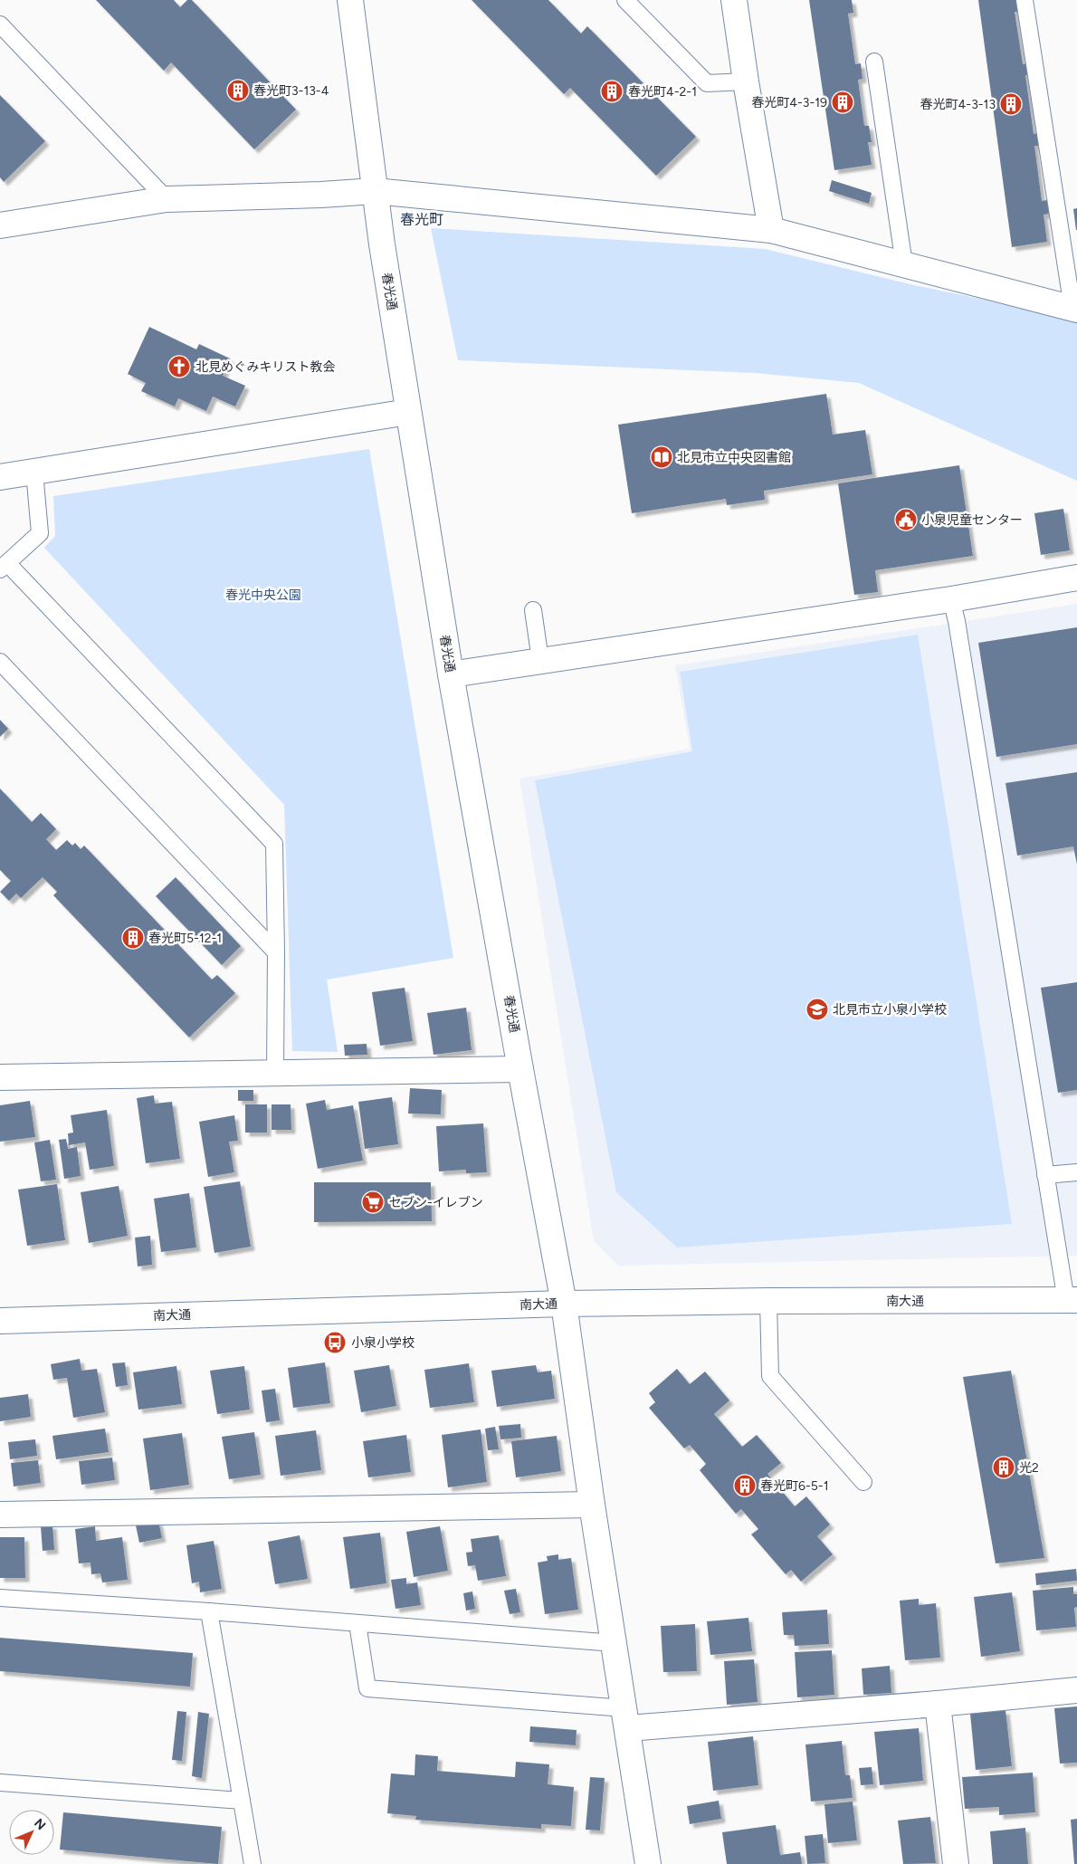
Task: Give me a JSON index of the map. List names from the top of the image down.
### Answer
{
  "streets": {
    "street": ["春光通", "南大通"]
  },
  "crossings": [
    ["春光通", "南大通"]
  ],
  "districts": ["春光町"],
  "parks": ["春光中央公園"],
  "places": {
    "building": [
      "春光町3-13-4",
      "春光町4-2-1",
      "春光町4-3-19",
      "春光町4-3-13",
      "春光町5-12-1",
      "光2",
      "春光町6-5-1"
    ],
    "church": ["北見めぐみキリスト教会"],
    "library": ["北見市立中央図書館"],
    "public building": ["小泉児童センター"],
    "school or university": ["北見市立小泉小学校"],
    "supermarket": ["セブン-イレブン"],
    "bus stop": ["小泉小学校"]
  },
  "north": "top right"
}
